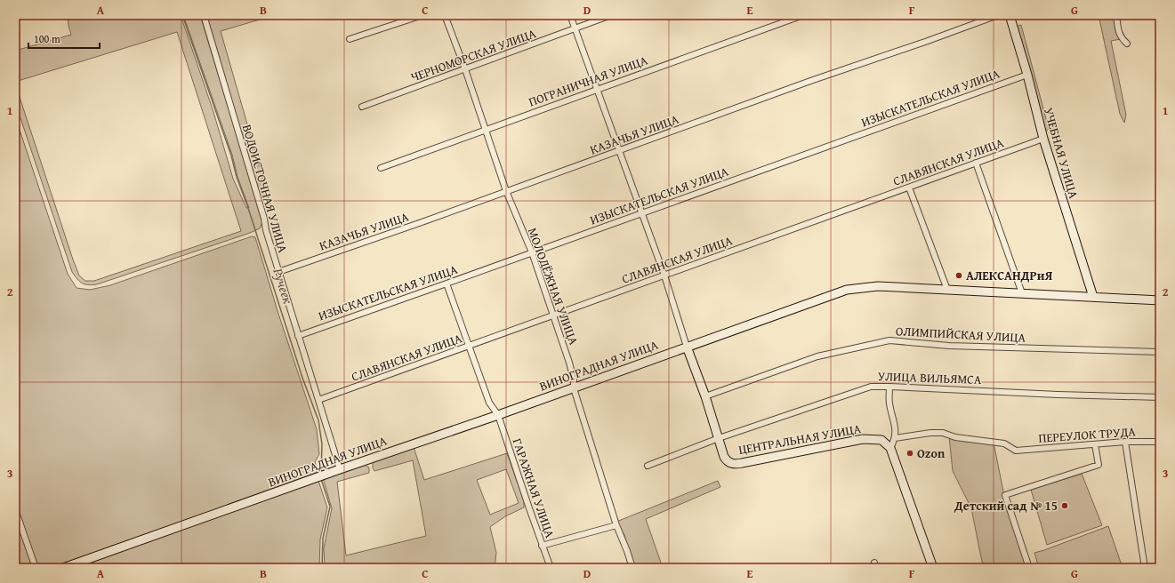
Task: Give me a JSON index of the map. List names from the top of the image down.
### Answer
{
  "streets": {
    "street": [
      "ЧЕРНОМОРСКАЯ УЛИЦА",
      "ПОГРАНИЧНАЯ УЛИЦА",
      "ИЗЫСКАТЕЛЬСКАЯ УЛИЦА",
      "КАЗАЧЬЯ УЛИЦА",
      "УЧЕБНАЯ УЛИЦА",
      "СЛАВЯНСКАЯ УЛИЦА",
      "ВОДОИСТОЧНАЯ УЛИЦА",
      "МОЛОДЁЖНАЯ УЛИЦА",
      "ОЛИМПИЙСКАЯ УЛИЦА",
      "ВИНОГРАДНАЯ УЛИЦА",
      "УЛИЦА ВИЛЬЯМСА",
      "ПЕРЕУЛОК ТРУДА",
      "ЦЕНТРАЛЬНАЯ УЛИЦА",
      "ГАРАЖНАЯ УЛИЦА"
    ]
  },
  "crossings": [
    ["ЧЕРНОМОРСКАЯ УЛИЦА", "МОЛОДЁЖНАЯ УЛИЦА"],
    ["ПОГРАНИЧНАЯ УЛИЦА", "МОЛОДЁЖНАЯ УЛИЦА"],
    ["ИЗЫСКАТЕЛЬСКАЯ УЛИЦА", "УЧЕБНАЯ УЛИЦА"],
    ["ИЗЫСКАТЕЛЬСКАЯ УЛИЦА", "ВОДОИСТОЧНАЯ УЛИЦА"],
    ["ИЗЫСКАТЕЛЬСКАЯ УЛИЦА", "МОЛОДЁЖНАЯ УЛИЦА"],
    ["ИЗЫСКАТЕЛЬСКАЯ УЛИЦА", "ГАРАЖНАЯ УЛИЦА"],
    ["КАЗАЧЬЯ УЛИЦА", "ВОДОИСТОЧНАЯ УЛИЦА"],
    ["КАЗАЧЬЯ УЛИЦА", "МОЛОДЁЖНАЯ УЛИЦА"],
    ["УЧЕБНАЯ УЛИЦА", "СЛАВЯНСКАЯ УЛИЦА"],
    ["УЧЕБНАЯ УЛИЦА", "ВИНОГРАДНАЯ УЛИЦА"],
    ["СЛАВЯНСКАЯ УЛИЦА", "ВОДОИСТОЧНАЯ УЛИЦА"],
    ["СЛАВЯНСКАЯ УЛИЦА", "МОЛОДЁЖНАЯ УЛИЦА"],
    ["СЛАВЯНСКАЯ УЛИЦА", "ГАРАЖНАЯ УЛИЦА"],
    ["ВОДОИСТОЧНАЯ УЛИЦА", "ВИНОГРАДНАЯ УЛИЦА"],
    ["МОЛОДЁЖНАЯ УЛИЦА", "ВИНОГРАДНАЯ УЛИЦА"],
    ["ОЛИМПИЙСКАЯ УЛИЦА", "ЦЕНТРАЛЬНАЯ УЛИЦА"],
    ["ВИНОГРАДНАЯ УЛИЦА", "ЦЕНТРАЛЬНАЯ УЛИЦА"],
    ["ВИНОГРАДНАЯ УЛИЦА", "ГАРАЖНАЯ УЛИЦА"],
    ["УЛИЦА ВИЛЬЯМСА", "ЦЕНТРАЛЬНАЯ УЛИЦА"]
  ],
  "water": ["Ручеек"],
  "places": ["АЛЕКСАНДРиЯ", "Ozon", "Детский сад № 15"],
  "scale_bar": "100 m",
  "grid": {
    "columns": [
      "A",
      "B",
      "C",
      "D",
      "E",
      "F",
      "G"
    ],
    "rows": ["1", "2", "3"]
  }
}
